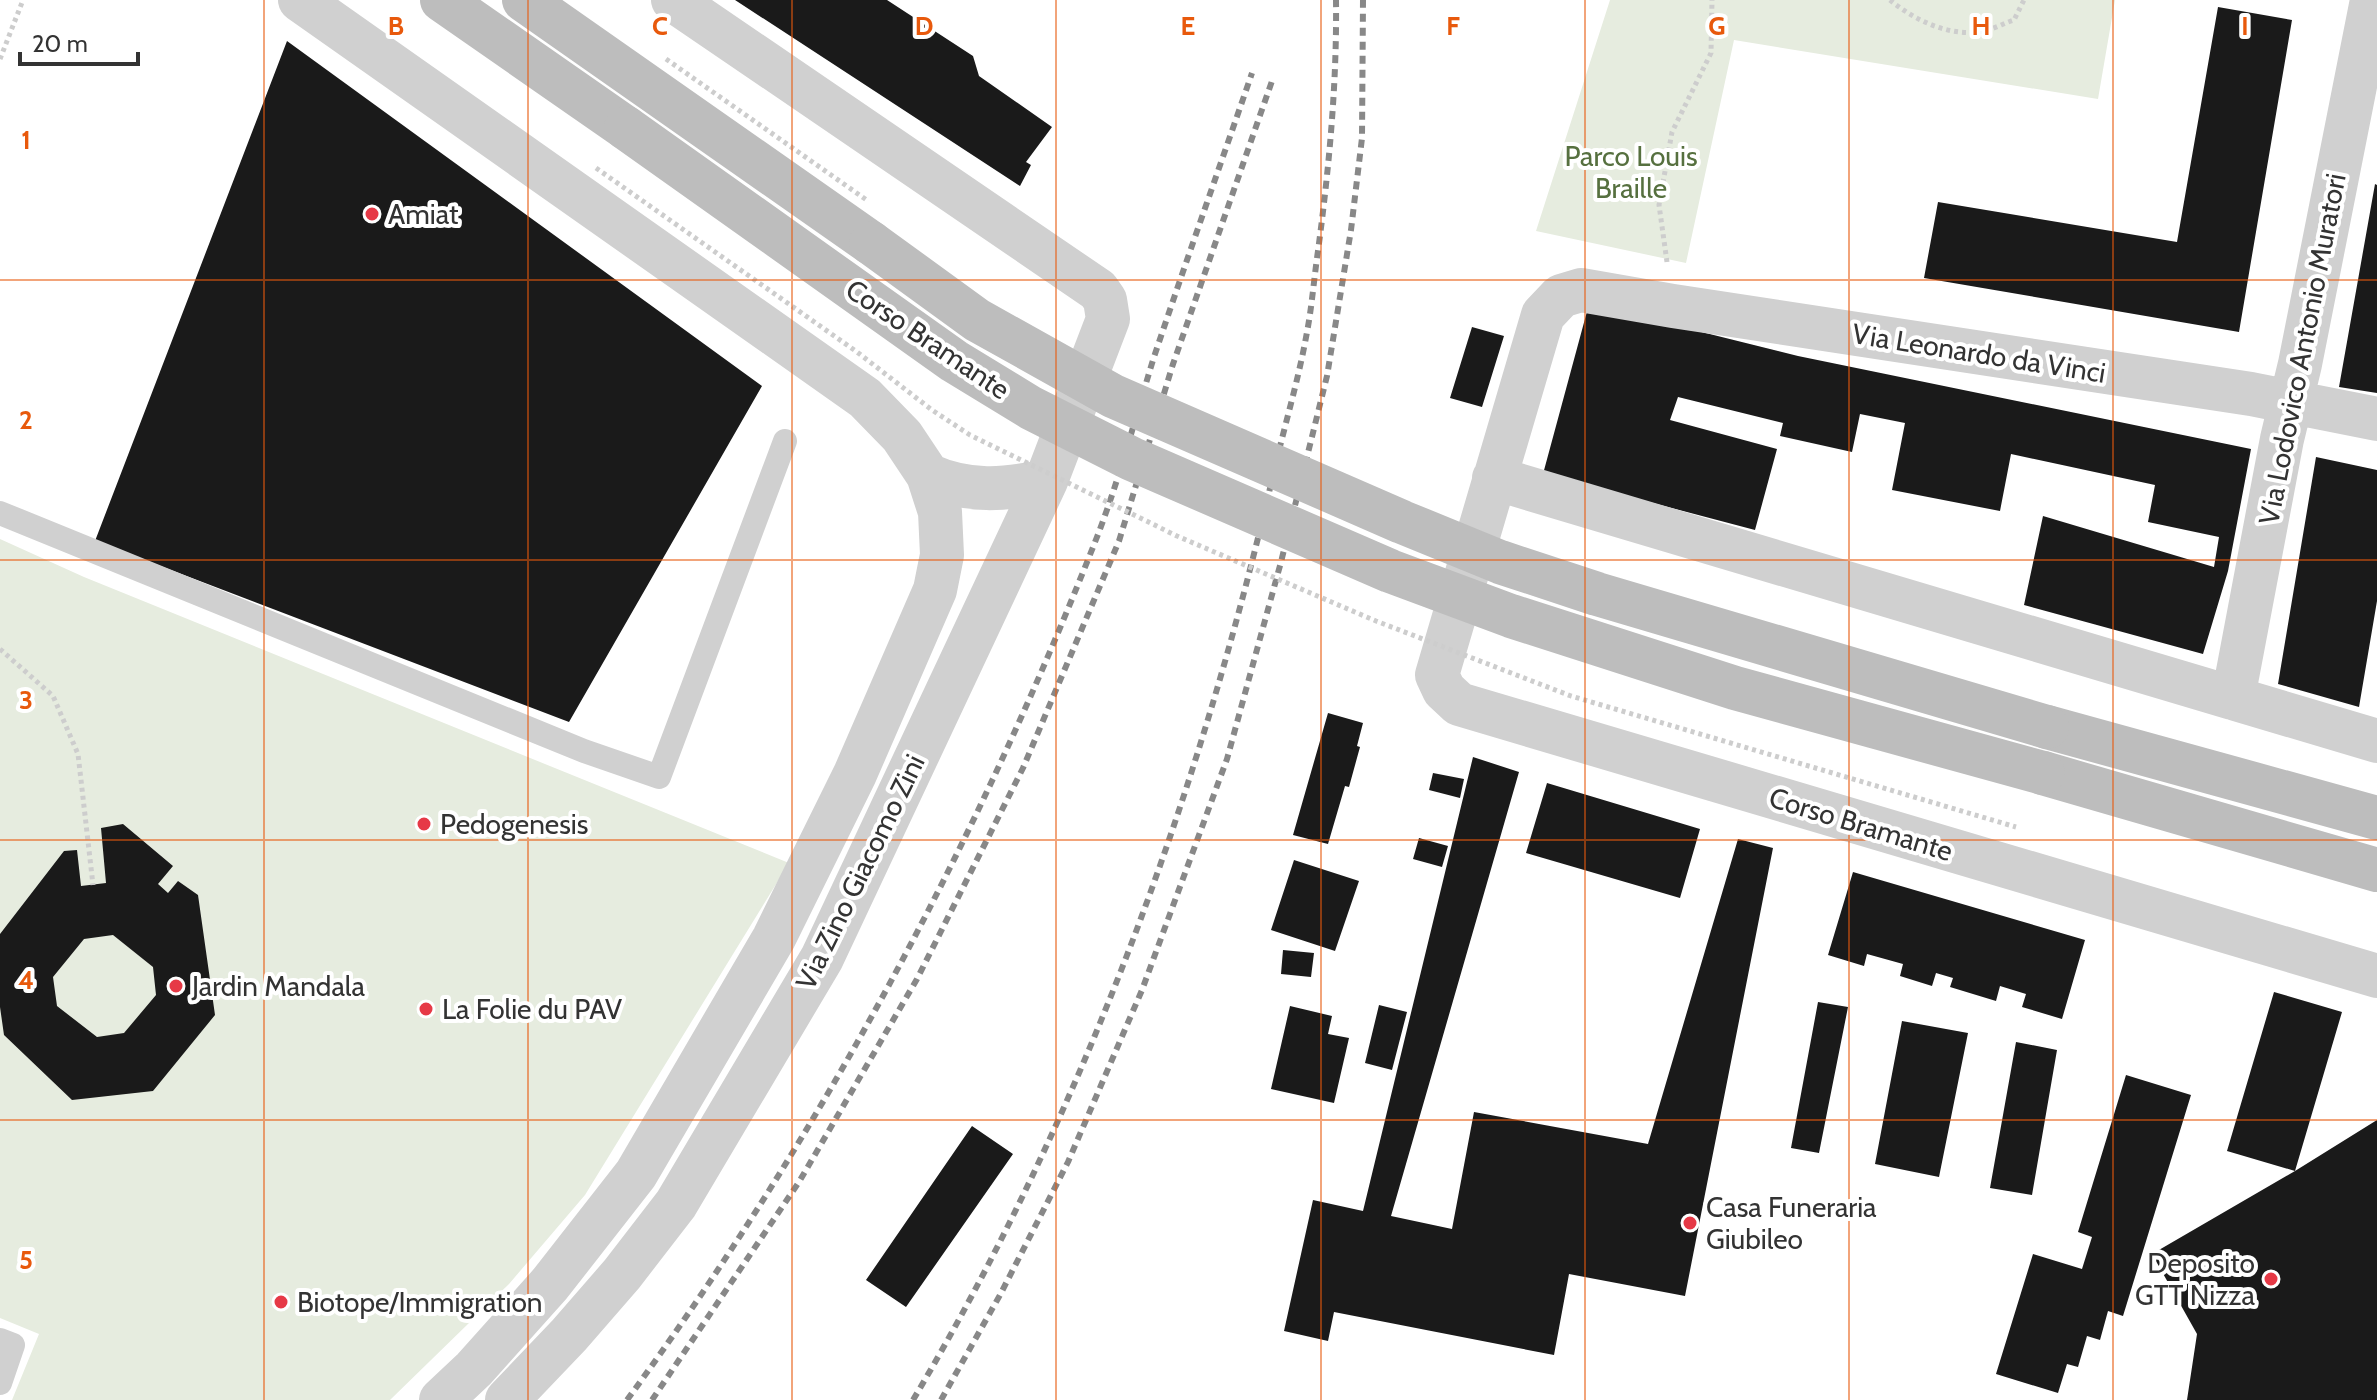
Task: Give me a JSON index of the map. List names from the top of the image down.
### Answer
{
  "streets": {
    "main road": ["Corso Bramante"],
    "street": ["Via Lodovico Antonio Muratori", "Via Leonardo da Vinci", "Via Zino Giacomo Zini"]
  },
  "crossings": [
    ["Corso Bramante", "Via Leonardo da Vinci"],
    ["Via Lodovico Antonio Muratori", "Via Leonardo da Vinci"]
  ],
  "parks": ["Parco Louis Braille"],
  "places": [
    "Amiat",
    "Pedogenesis",
    "Jardin Mandala",
    "La Folie du PAV",
    "Casa Funeraria Giubileo",
    "Deposito GTT Nizza",
    "Biotope/Immigration"
  ],
  "scale_bar": "20 m",
  "grid": {
    "columns": [
      "B",
      "C",
      "D",
      "E",
      "F",
      "G",
      "H",
      "I"
    ],
    "rows": [
      "1",
      "2",
      "3",
      "4",
      "5"
    ]
  }
}
